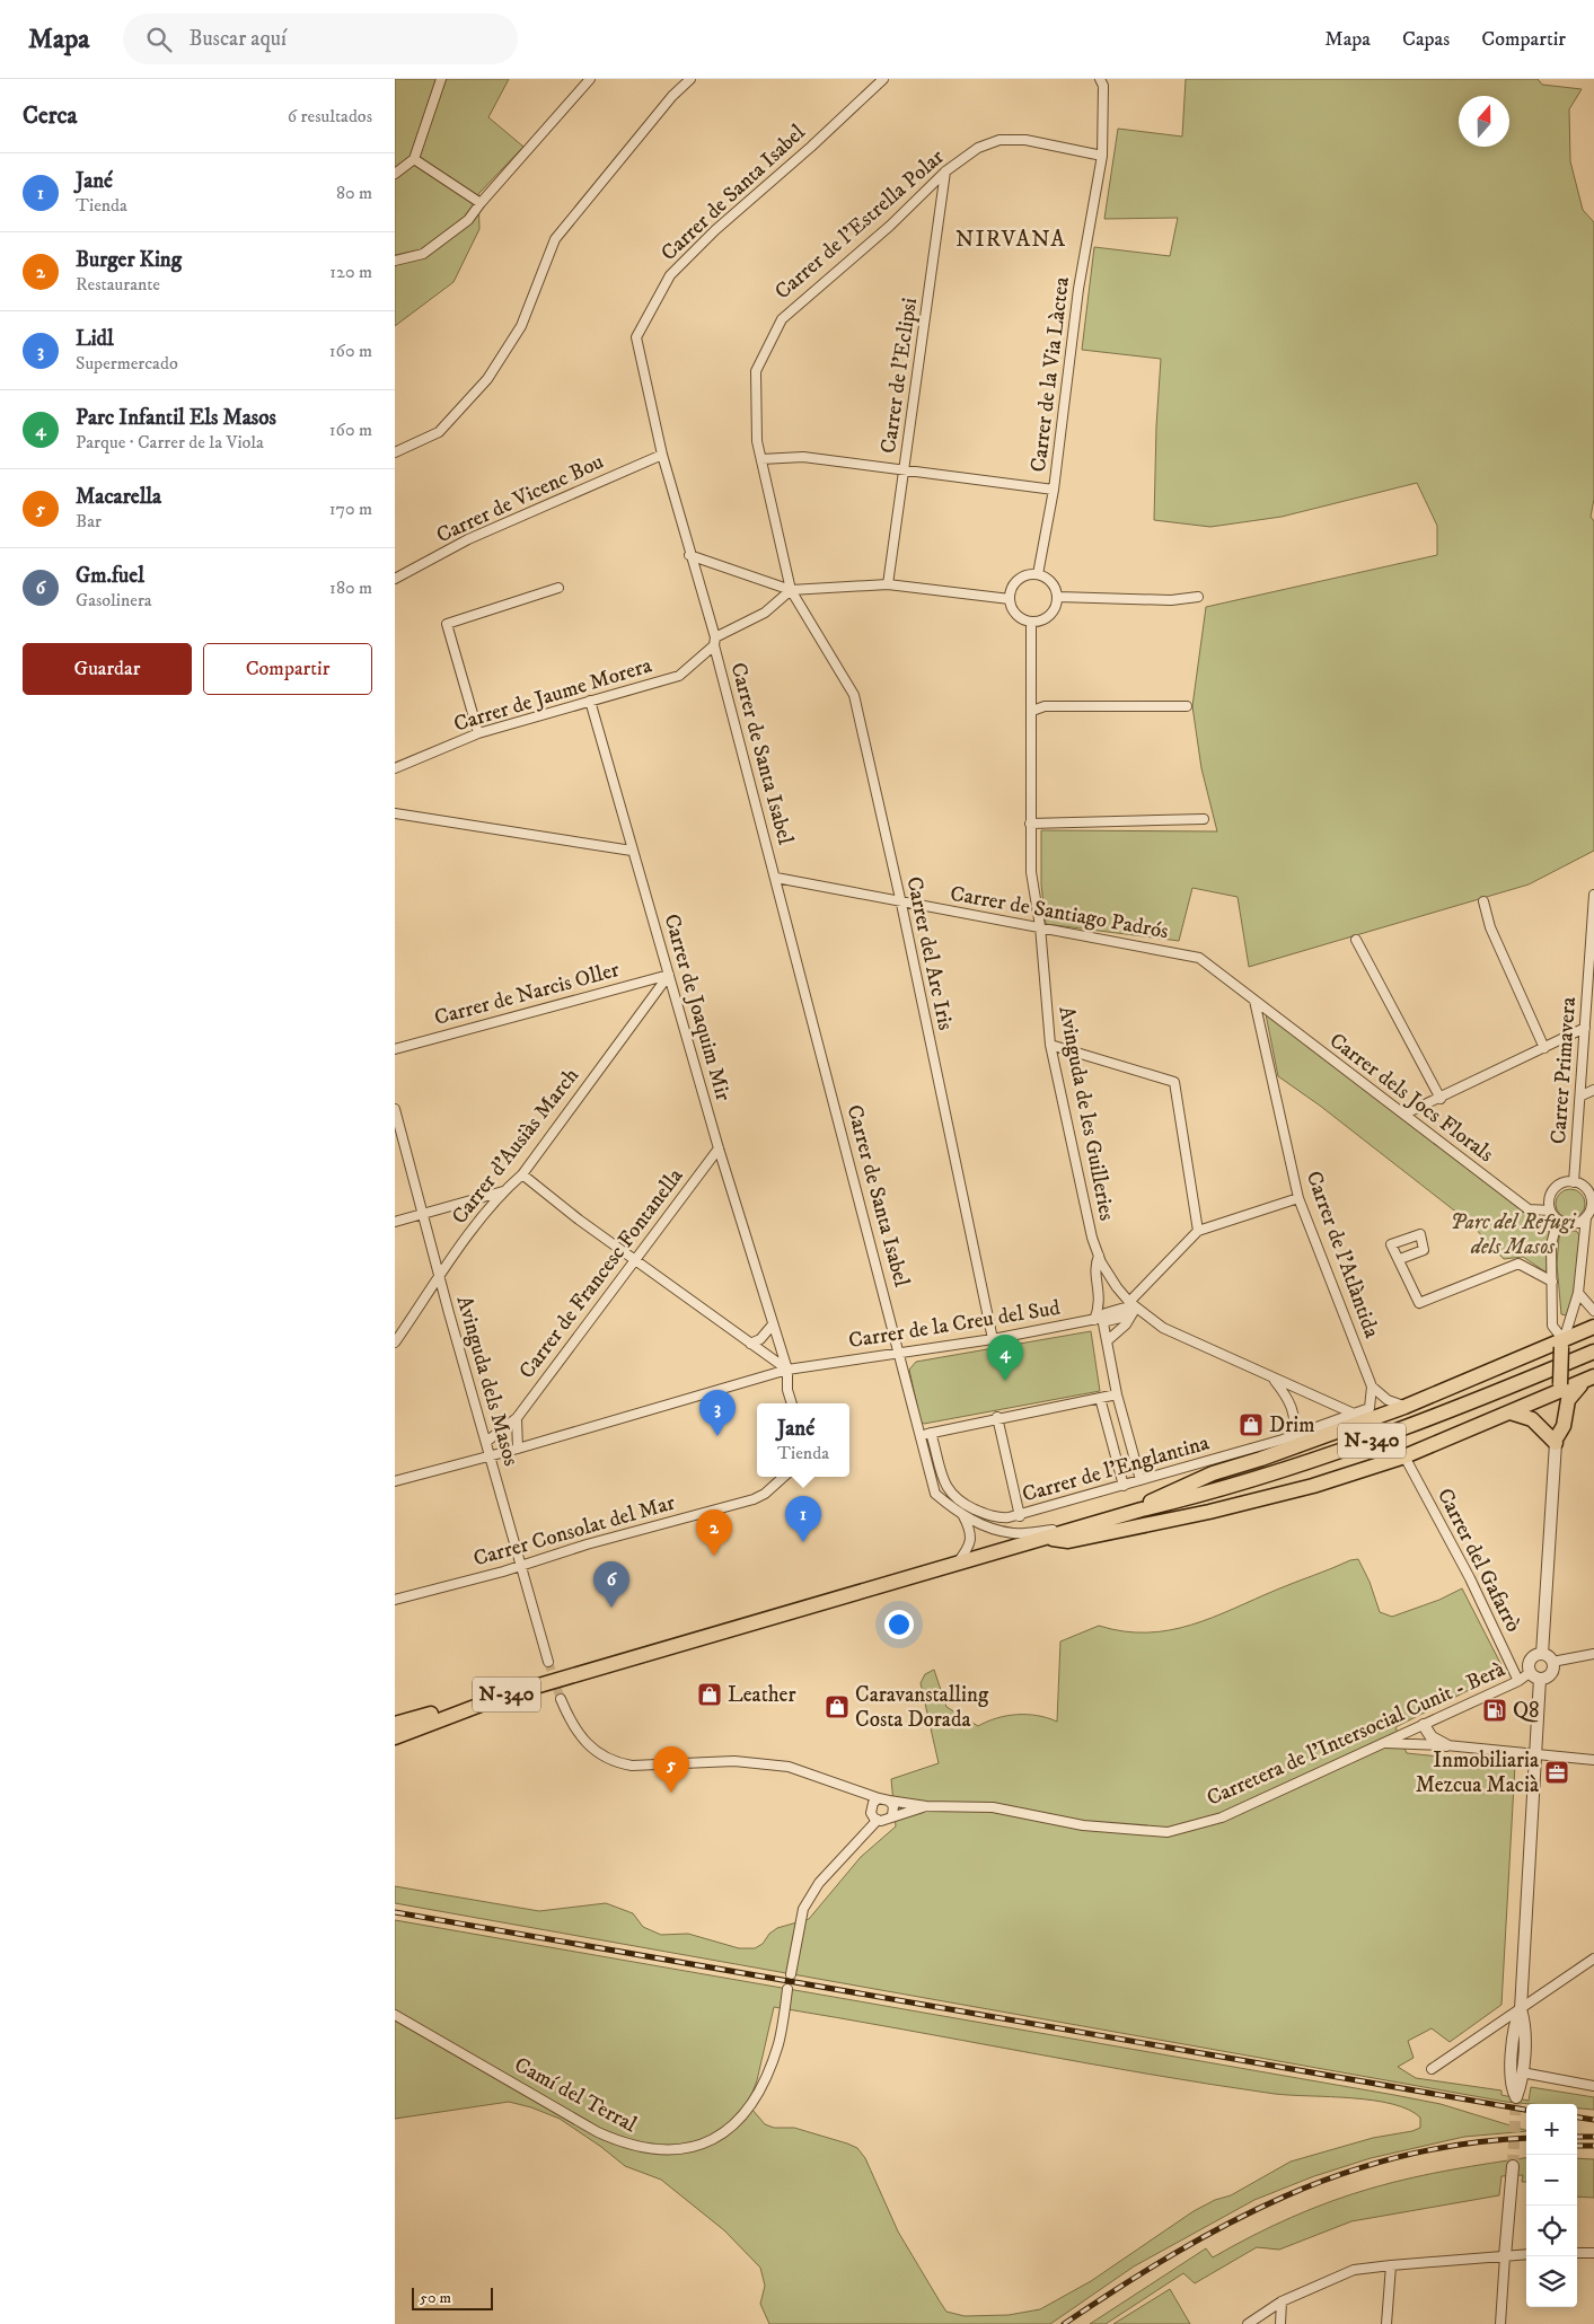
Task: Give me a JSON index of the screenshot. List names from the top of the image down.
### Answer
{
  "streets": {
    "main road": ["N-340"],
    "street": [
      "Carrer de Santa Isabel",
      "Carrer de l'Estrella Polar",
      "Carrer de la Via Làctea",
      "Carrer de l'Eclipsi",
      "Carrer de Vicenc Bou",
      "Carrer de Jaume Morera",
      "Carrer de Santiago Padrós",
      "Carrer del Arc Iris",
      "Carrer de Narcis Oller",
      "Carrer de Joaquim Mir",
      "Carrer Primavera",
      "Carrer dels Jocs Florals",
      "Avinguda de les Guilleries",
      "Carrer d'Ausiàs March",
      "Carrer de l'Atlàntida",
      "Carrer de Francesc Fontanella",
      "Carrer de la Creu del Sud",
      "Avinguda dels Masos",
      "Carrer de l'Englantina",
      "Carrer Consolat del Mar",
      "Carrer del Gafarrò",
      "Carretera de l'Intersocial Cunit - Berà",
      "Camí del Terral"
    ]
  },
  "crossings": [
    ["Carrer de Santa Isabel", "Carrer de Vicenc Bou"],
    ["Carrer de Santa Isabel", "Carrer de Jaume Morera"],
    ["Carrer de Santa Isabel", "Carrer de Santiago Padrós"],
    ["Carrer de Santa Isabel", "Carrer de la Creu del Sud"],
    ["Carrer de Santa Isabel", "N-340"],
    ["Carrer de l'Estrella Polar", "Carrer de la Via Làctea"],
    ["Carrer de l'Estrella Polar", "Carrer de l'Eclipsi"],
    ["Carrer de l'Estrella Polar", "Carrer de Jaume Morera"],
    ["Carrer de l'Estrella Polar", "Carrer del Arc Iris"],
    ["Carrer de la Via Làctea", "Avinguda de les Guilleries"],
    ["Carrer de Jaume Morera", "Carrer del Arc Iris"],
    ["Carrer de Jaume Morera", "Carrer de Joaquim Mir"],
    ["Carrer de Santiago Padrós", "Carrer del Arc Iris"],
    ["Carrer de Santiago Padrós", "Carrer dels Jocs Florals"],
    ["Carrer de Santiago Padrós", "Avinguda de les Guilleries"],
    ["Carrer de Santiago Padrós", "Carrer de l'Atlàntida"],
    ["Carrer del Arc Iris", "Carrer de la Creu del Sud"],
    ["Carrer de Narcis Oller", "Carrer de Joaquim Mir"],
    ["Carrer de Narcis Oller", "Carrer d'Ausiàs March"],
    ["Carrer de Joaquim Mir", "Carrer d'Ausiàs March"],
    ["Carrer de Joaquim Mir", "Carrer de Francesc Fontanella"],
    ["Carrer de Joaquim Mir", "Carrer de la Creu del Sud"],
    ["Carrer Primavera", "Carrer dels Jocs Florals"],
    ["Carrer dels Jocs Florals", "Carrer de l'Atlàntida"],
    ["Avinguda de les Guilleries", "Carrer de la Creu del Sud"],
    ["Avinguda de les Guilleries", "Carrer de l'Englantina"],
    ["Carrer d'Ausiàs March", "Avinguda dels Masos"],
    ["Carrer de l'Atlàntida", "Carrer de l'Englantina"],
    ["Carrer de Francesc Fontanella", "Avinguda dels Masos"],
    ["Carrer de la Creu del Sud", "Avinguda dels Masos"],
    ["Avinguda dels Masos", "Carrer Consolat del Mar"],
    ["Carrer del Gafarrò", "Carretera de l'Intersocial Cunit - Berà"]
  ],
  "districts": ["NIRVANA"],
  "parks": ["Parc del Refugi dels Masos"],
  "places": {
    "shop": ["Drim", "Leather", "Caravanstalling Costa Dorada"],
    "fuel station": ["Q8"],
    "office": ["Inmobiliaria Mezcua Macià"]
  },
  "scale_bar": "50 m",
  "north": "top",
  "page": {
    "header": "Mapa",
    "search": "Buscar aquí",
    "nav": ["Mapa", "Capas", "Compartir"],
    "heading": ["Cerca", "6 resultados"],
    "list": [
      {
        "mark": "1",
        "name": "Jané",
        "note": "Tienda",
        "value": "80 m"
      },
      {
        "mark": "2",
        "name": "Burger King",
        "note": "Restaurante",
        "value": "120 m"
      },
      {
        "mark": "3",
        "name": "Lidl",
        "note": "Supermercado",
        "value": "160 m"
      },
      {
        "mark": "4",
        "name": "Parc Infantil Els Masos",
        "note": "Parque · Carrer de la Viola",
        "value": "160 m"
      },
      {
        "mark": "5",
        "name": "Macarella",
        "note": "Bar",
        "value": "170 m"
      },
      {
        "mark": "6",
        "name": "Gm.fuel",
        "note": "Gasolinera",
        "value": "180 m"
      }
    ],
    "buttons": ["Guardar", "Compartir"],
    "pins": [
      "4",
      "3",
      "1",
      "2",
      "6",
      "5"
    ],
    "popup": ["Jané", "Tienda"],
    "map_buttons": ["+", "−"],
    "scale": "50 m"
  }
}
